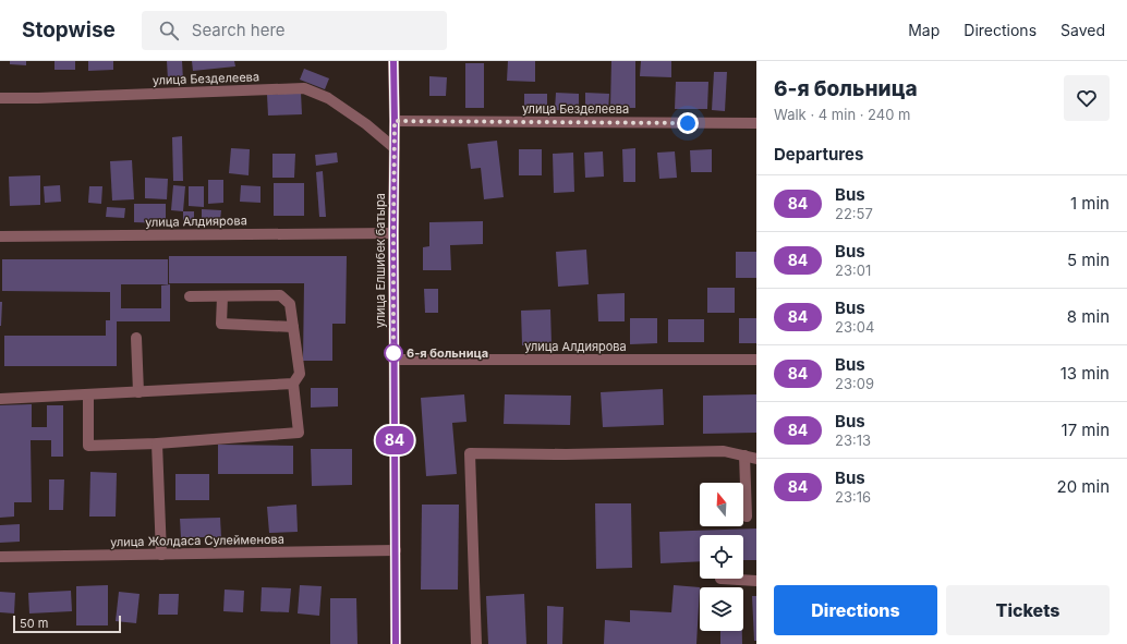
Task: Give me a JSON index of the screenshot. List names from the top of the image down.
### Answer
{
  "streets": {
    "street": [
      "улица Безделеева",
      "улица Алдиярова",
      "улица Елшибек батыра",
      "улица Жолдаса Сулейменова"
    ]
  },
  "crossings": [
    ["улица Безделеева", "улица Елшибек батыра"],
    ["улица Алдиярова", "улица Елшибек батыра"],
    ["улица Елшибек батыра", "улица Жолдаса Сулейменова"]
  ],
  "places": ["6-я больница"],
  "lines": ["bus line 84"],
  "scale_bar": "50 m",
  "north": "top",
  "page": {
    "header": "Stopwise",
    "search": "Search here",
    "nav": ["Map", "Directions", "Saved"],
    "on_map": "84",
    "heading": [
      ["6-я больница", "Walk · 4 min · 240 m"],
      "Departures"
    ],
    "list": [
      {
        "mark": "84",
        "name": "Bus",
        "note": "22:57",
        "value": "1 min"
      },
      {
        "mark": "84",
        "name": "Bus",
        "note": "23:01",
        "value": "5 min"
      },
      {
        "mark": "84",
        "name": "Bus",
        "note": "23:04",
        "value": "8 min"
      },
      {
        "mark": "84",
        "name": "Bus",
        "note": "23:09",
        "value": "13 min"
      },
      {
        "mark": "84",
        "name": "Bus",
        "note": "23:13",
        "value": "17 min"
      },
      {
        "mark": "84",
        "name": "Bus",
        "note": "23:16",
        "value": "20 min"
      }
    ],
    "buttons": ["Directions", "Tickets"],
    "scale": "50 m"
  }
}
